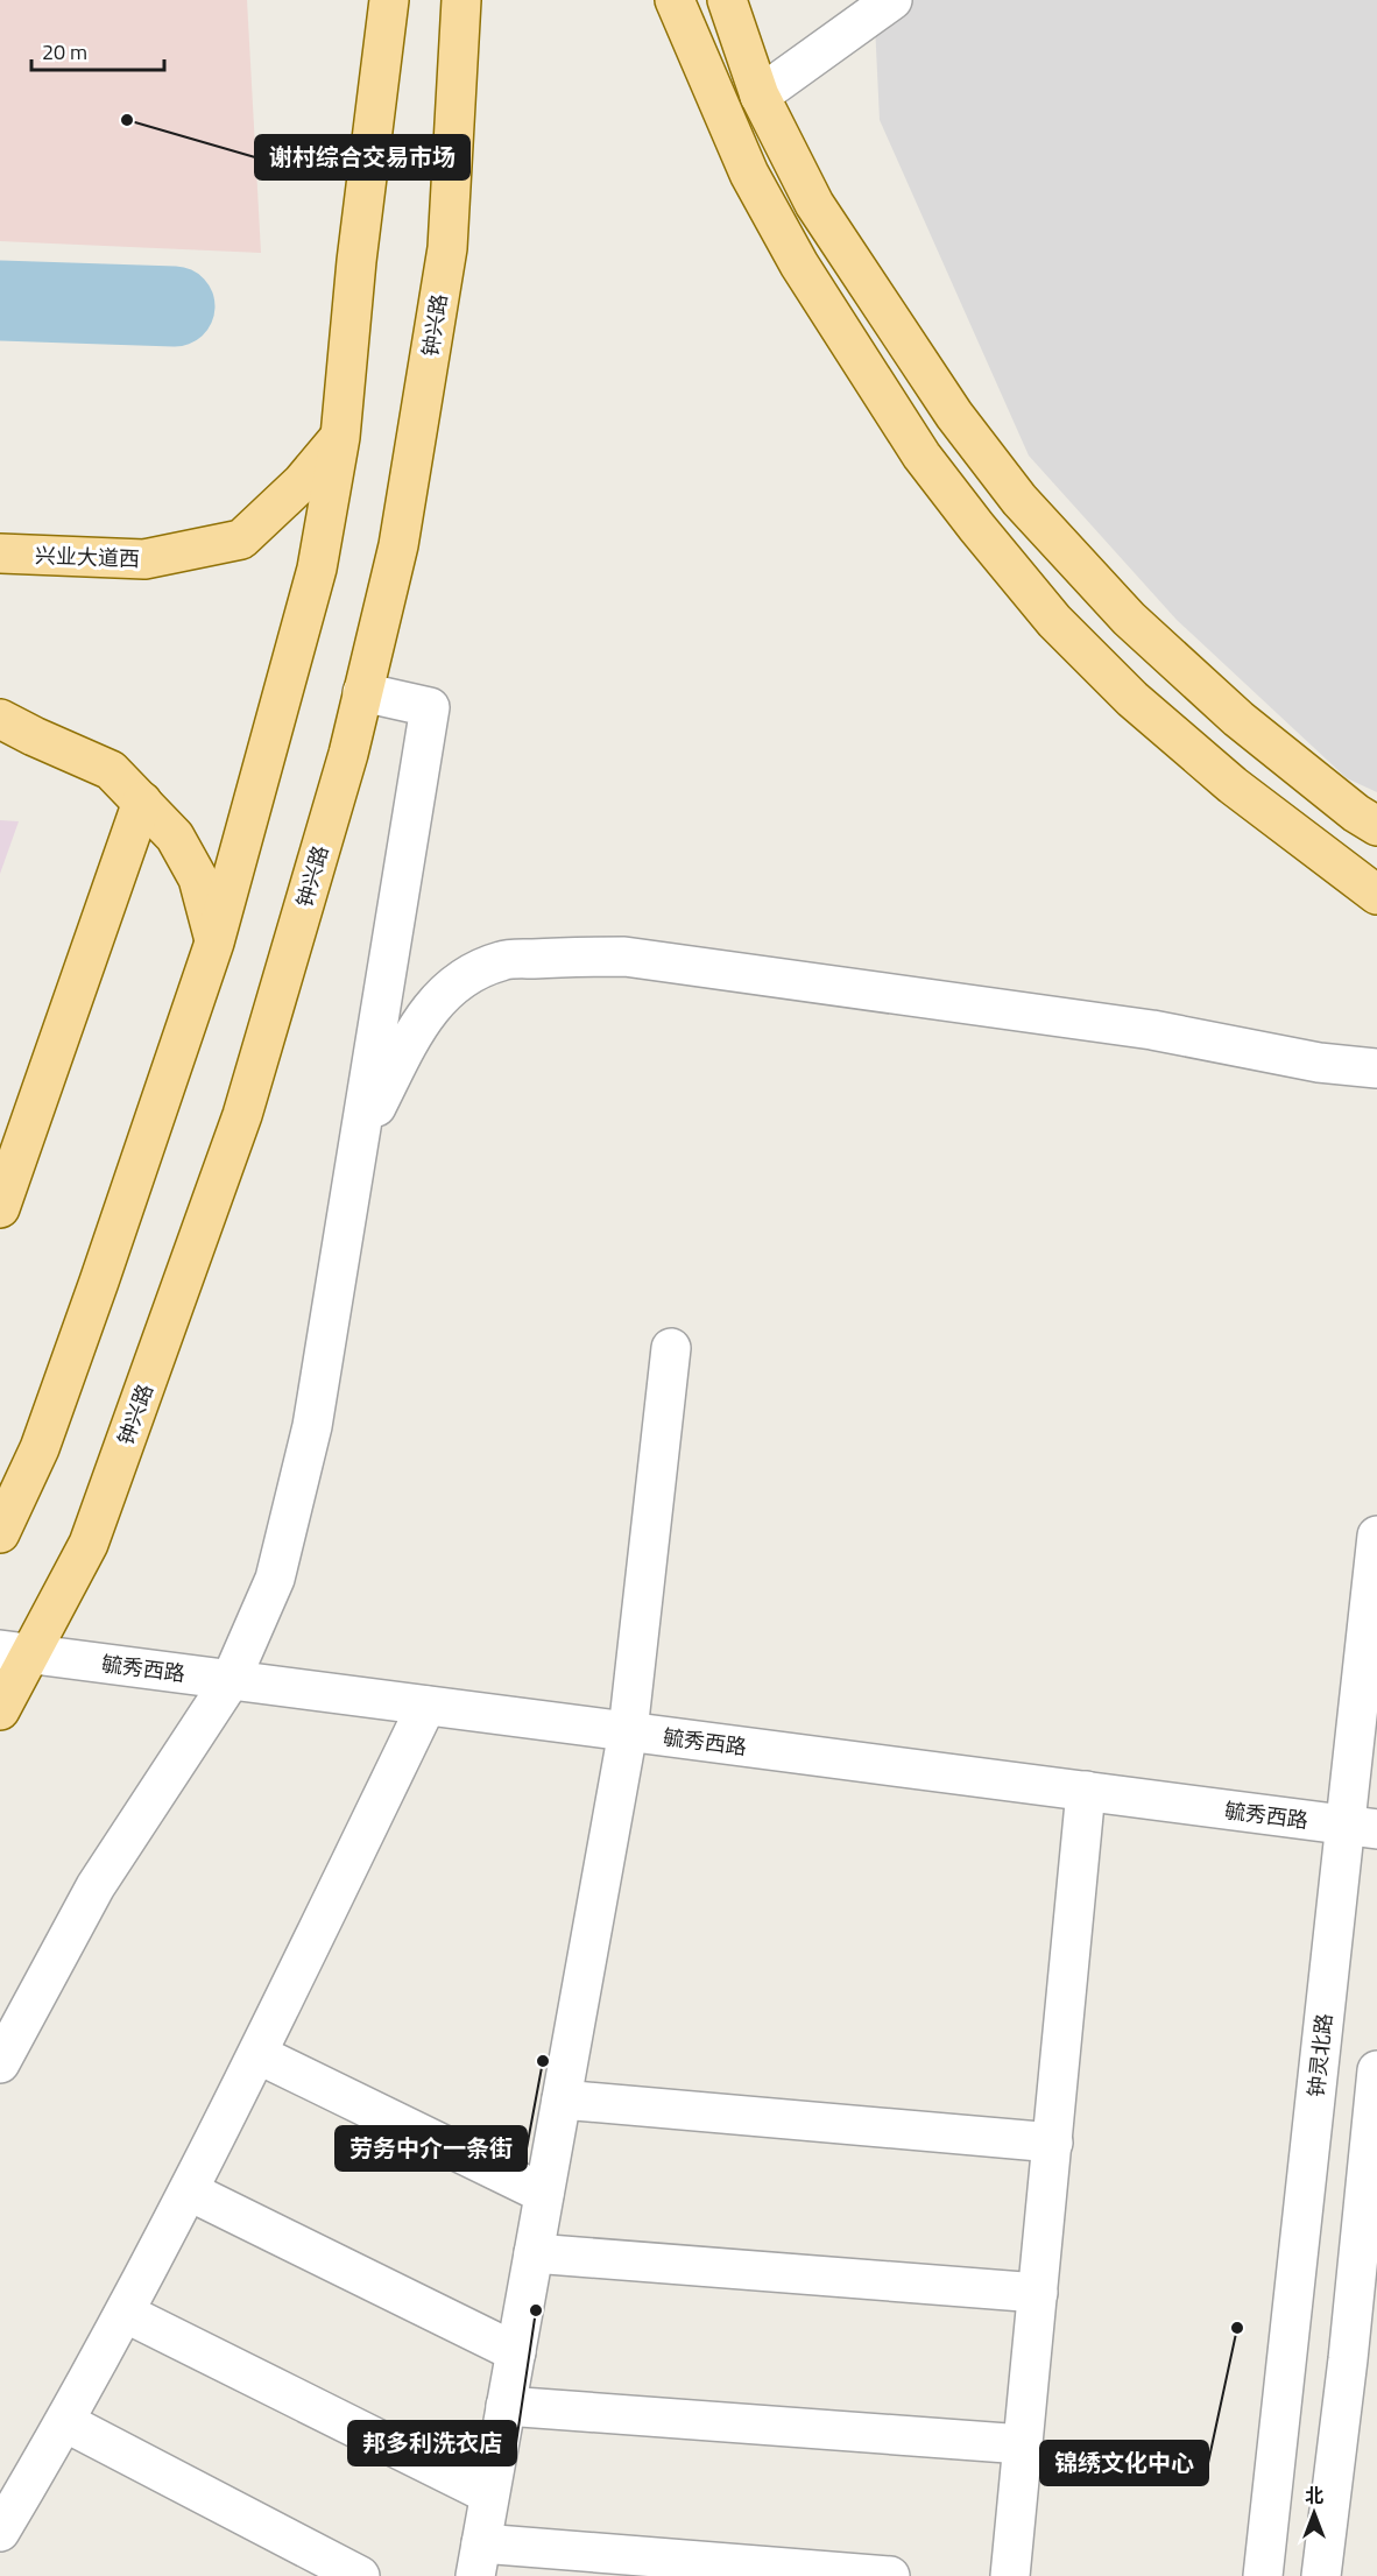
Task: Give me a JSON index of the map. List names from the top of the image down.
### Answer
{
  "streets": {
    "main road": ["钟兴路", "兴业大道西"],
    "street": ["毓秀西路", "钟灵北路"]
  },
  "crossings": [
    ["钟兴路", "毓秀西路"],
    ["毓秀西路", "钟灵北路"]
  ],
  "places": [
    "谢村综合交易市场",
    "劳务中介一条街",
    "邦多利洗衣店",
    "锦绣文化中心"
  ],
  "scale_bar": "20 m",
  "north": "top"
}
